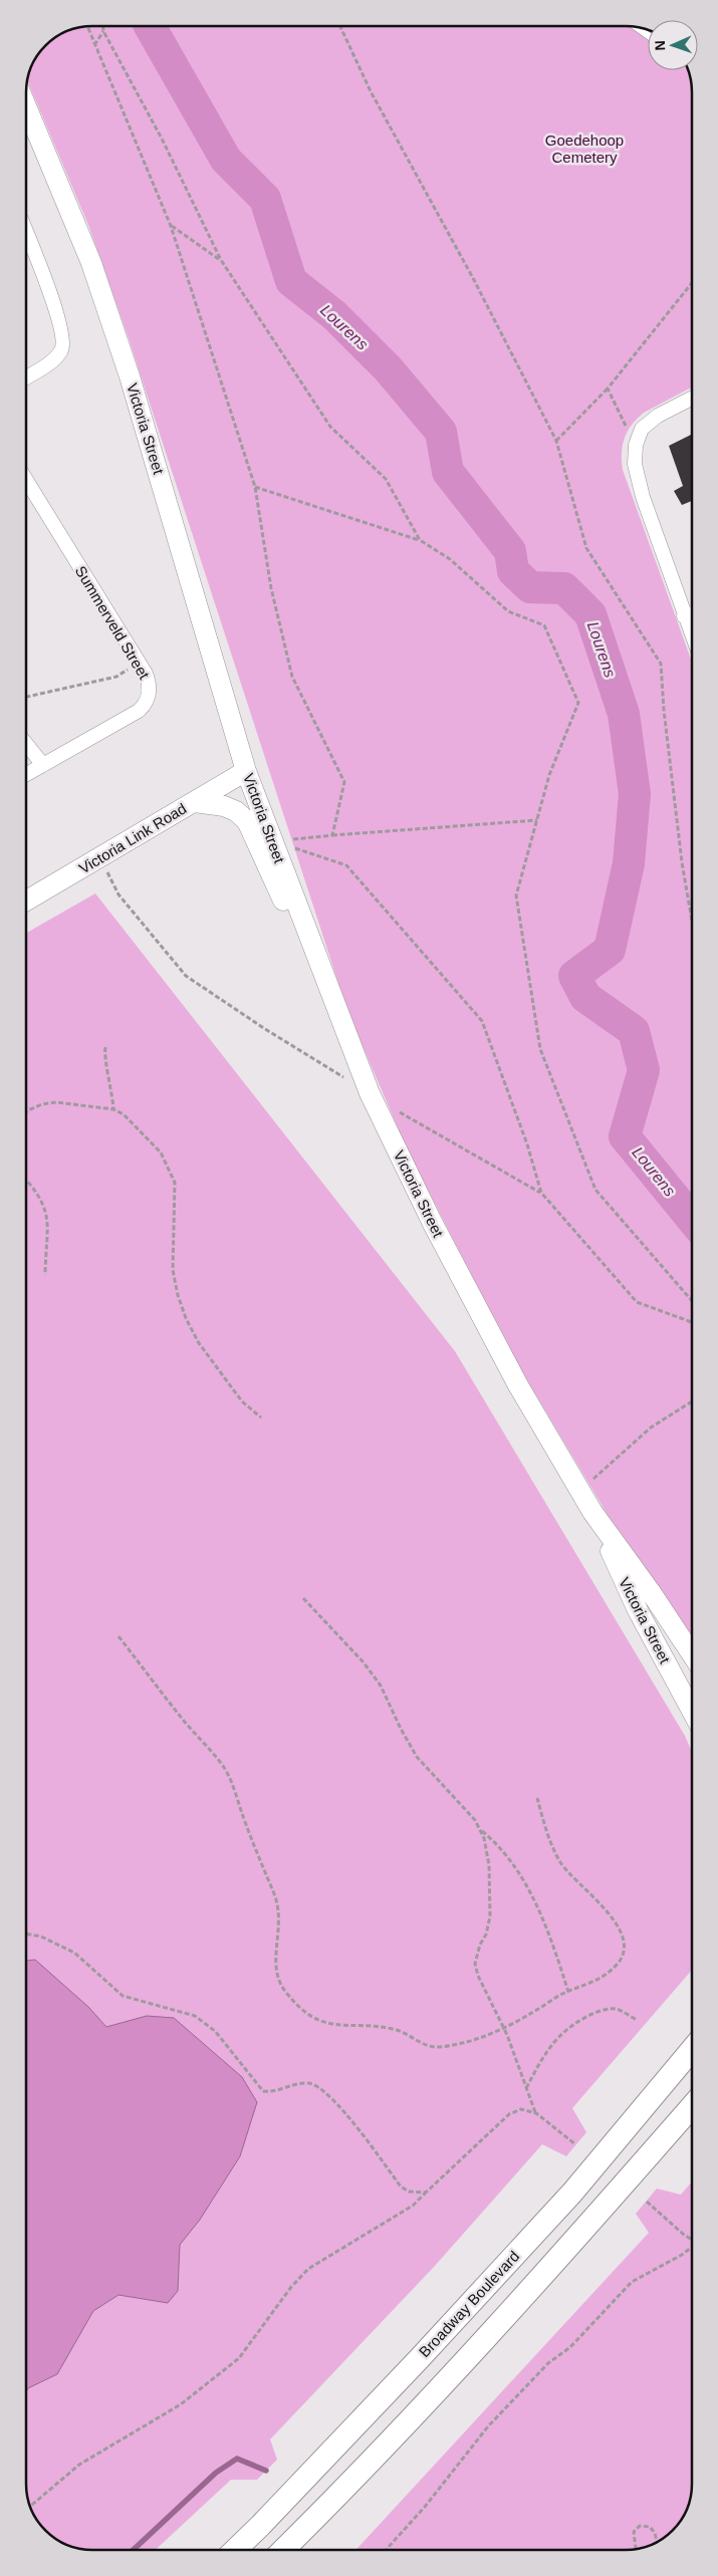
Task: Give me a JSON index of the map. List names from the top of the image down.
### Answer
{
  "streets": {
    "main road": ["Victoria Street", "Victoria Link Road", "Broadway Boulevard"],
    "street": ["Summerveld Street"]
  },
  "crossings": [
    ["Victoria Street", "Victoria Link Road"]
  ],
  "water": ["Lourens"],
  "parks": ["Goedehoop Cemetery"],
  "north": "left"
}
